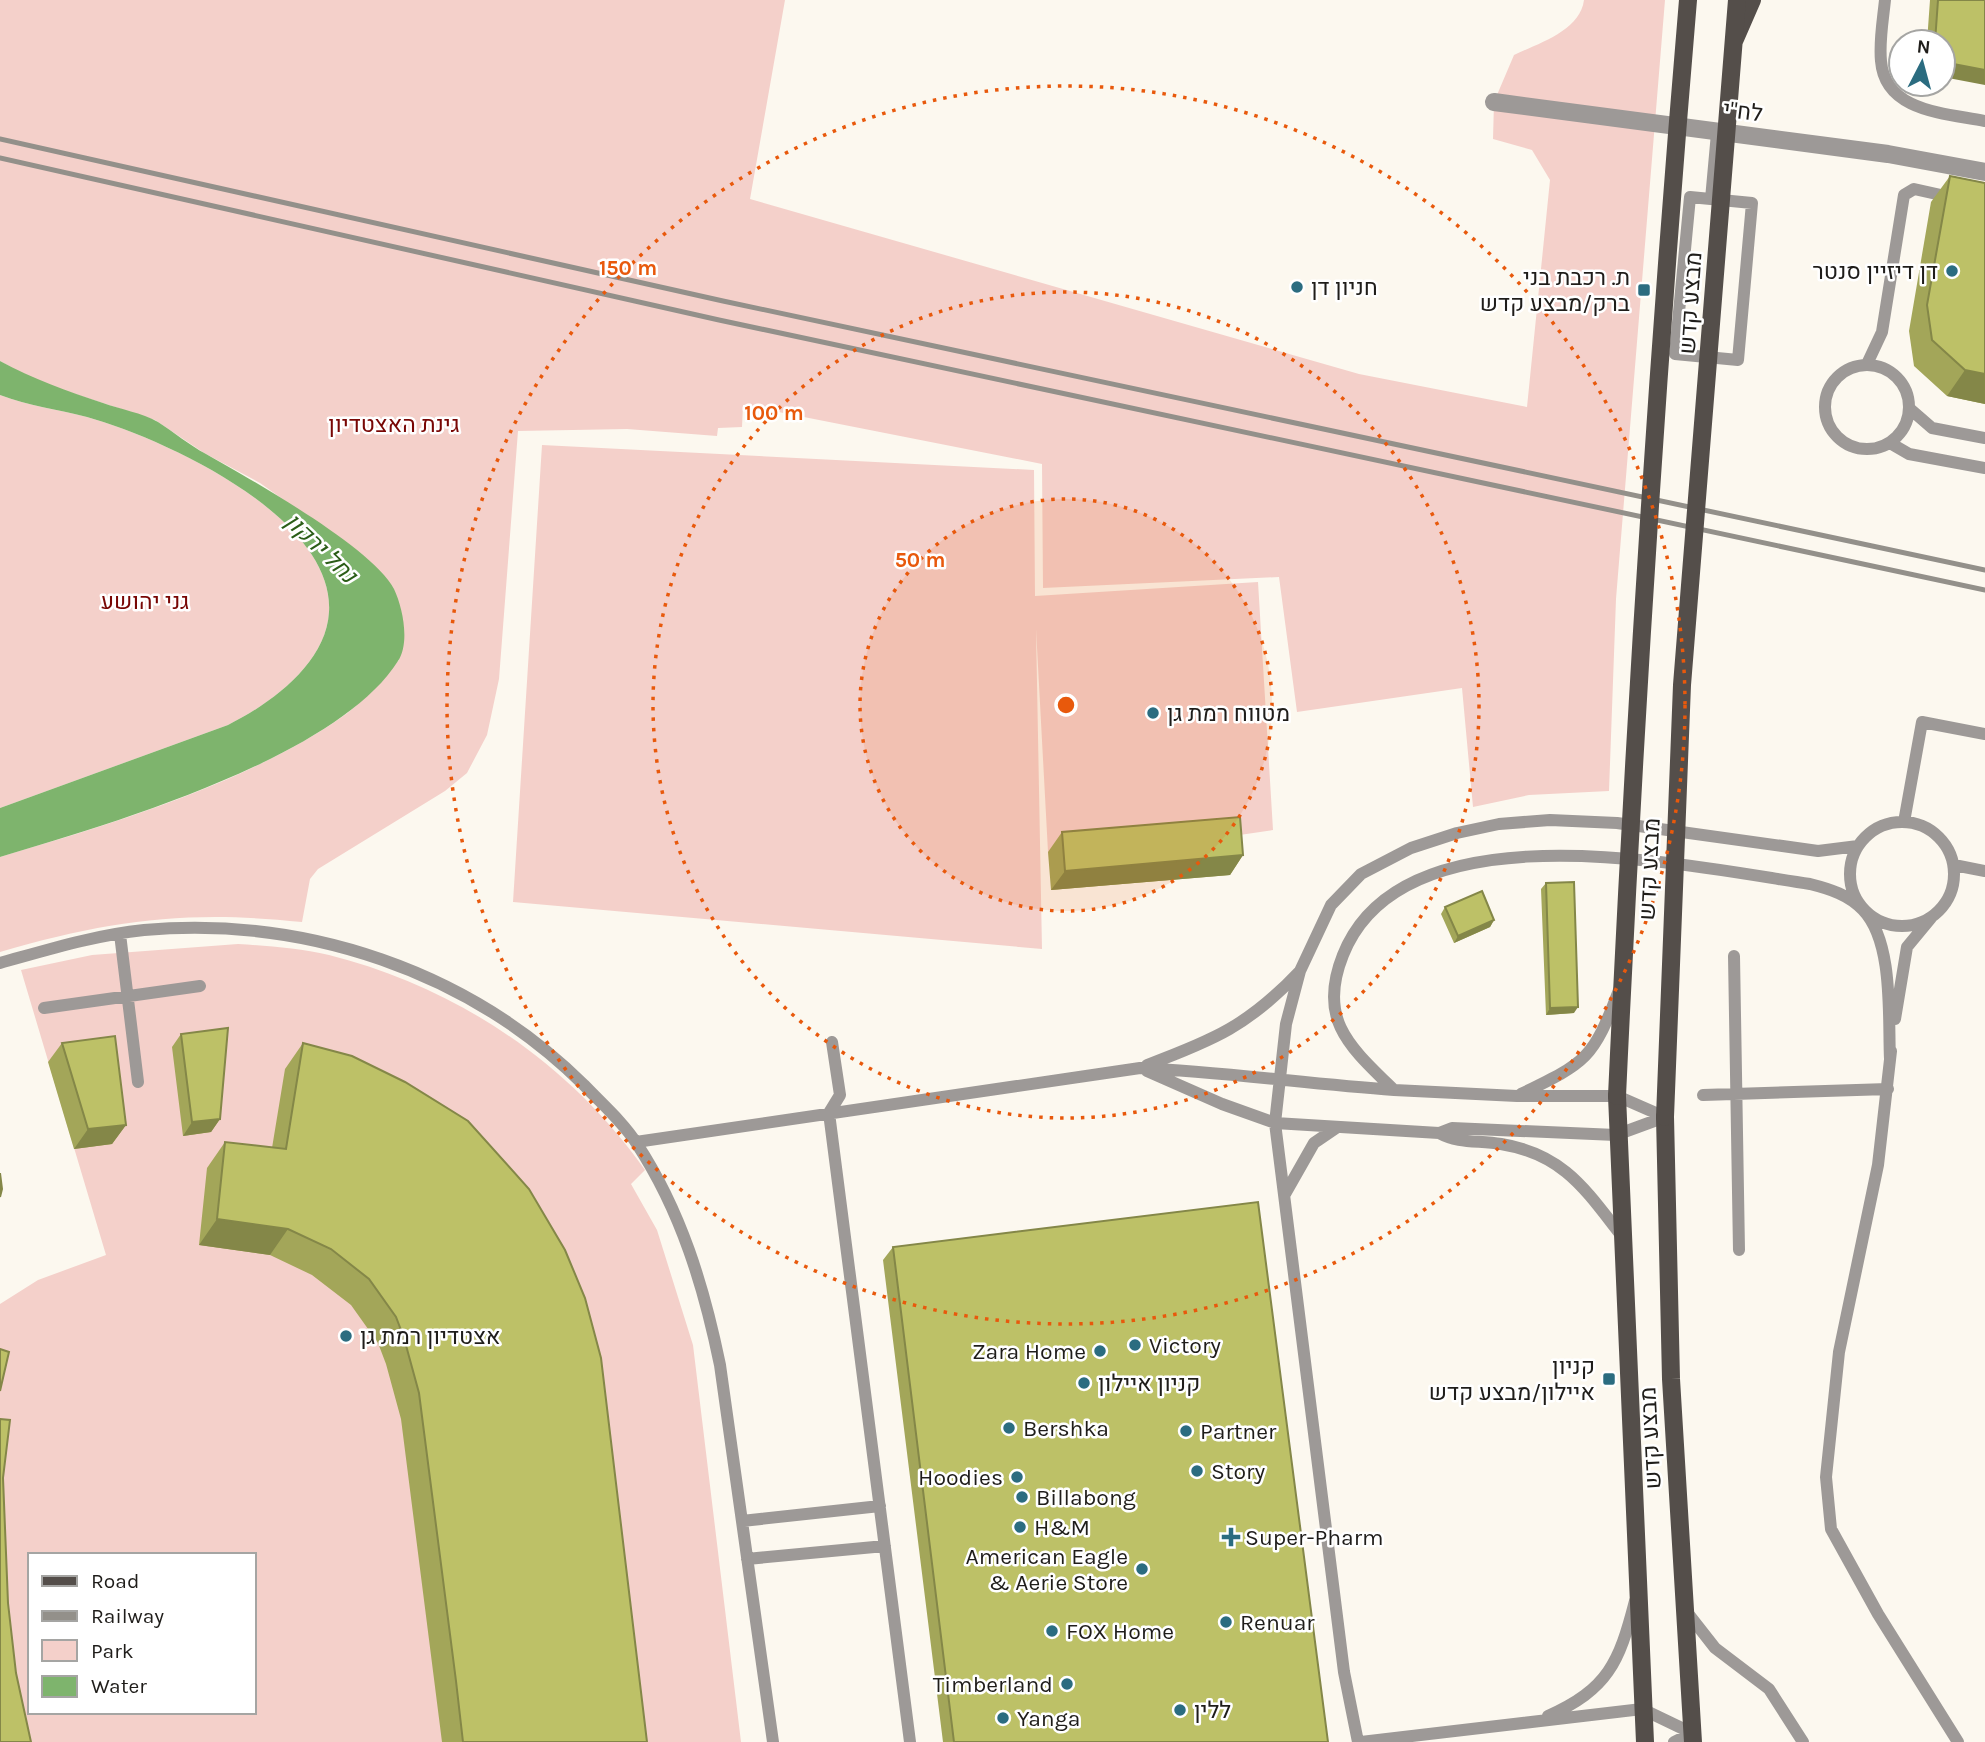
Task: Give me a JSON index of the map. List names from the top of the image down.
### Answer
{
  "streets": {
    "main road": ["מבצע קדש"],
    "street": ["לח\"י"]
  },
  "water": ["נחל ירקון"],
  "parks": ["גינת האצטדיון", "גני יהושע"],
  "places": {
    "other": [
      "דן דיזיין סנטר",
      "חניון דן",
      "מטווח רמת גן",
      "אצטדיון רמת גן",
      "Victory",
      "Zara Home",
      "קניון איילון",
      "Bershka",
      "Partner",
      "Story",
      "Hoodies",
      "Billabong",
      "H&M",
      "American Eagle & Aerie Store",
      "Renuar",
      "FOX Home",
      "Timberland",
      "ללין",
      "Yanga"
    ],
    "transit": ["ת. רכבת בני ברק/מבצע קדש", "קניון איילון/מבצע קדש"],
    "health": ["Super-Pharm"]
  },
  "legend": [
    "Road",
    "Railway",
    "Park",
    "Water"
  ],
  "north": "top",
  "rings": ["150 m", "100 m", "50 m"]
}
